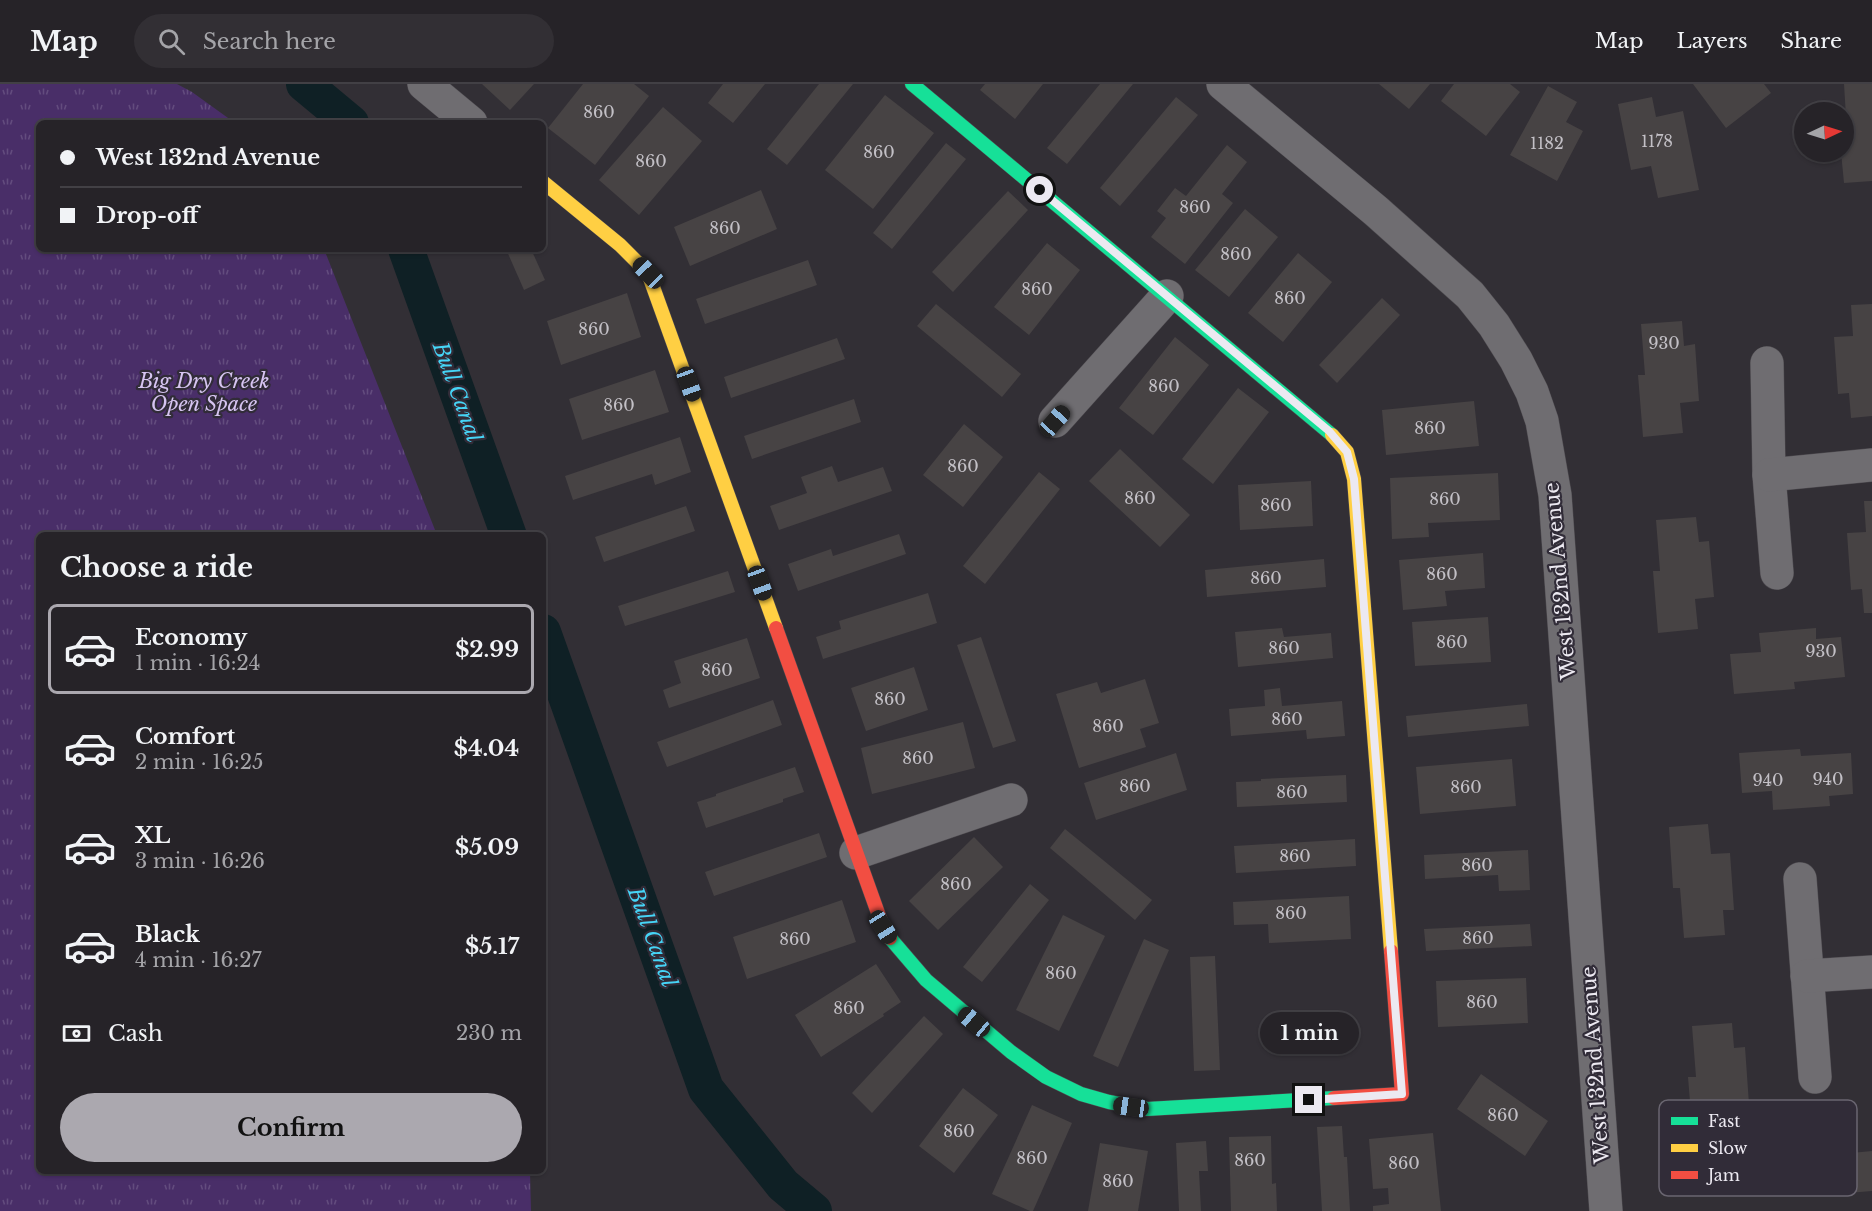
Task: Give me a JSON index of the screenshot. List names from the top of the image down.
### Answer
{
  "streets": {
    "street": ["West 132nd Avenue"]
  },
  "water": ["Bull Canal"],
  "parks": ["Big Dry Creek Open Space"],
  "house_numbers": [
    "860",
    "1178",
    "1182",
    "860",
    "860",
    "860",
    "860",
    "860",
    "860",
    "860",
    "860",
    "930",
    "860",
    "860",
    "860",
    "860",
    "860",
    "860",
    "860",
    "860",
    "860",
    "860",
    "860",
    "930",
    "860",
    "860",
    "860",
    "860",
    "860",
    "940",
    "940",
    "860",
    "860",
    "860",
    "860",
    "860",
    "860",
    "860",
    "860",
    "860",
    "860",
    "860",
    "860",
    "860",
    "860",
    "860",
    "860",
    "860",
    "860"
  ],
  "legend": ["Fast", "Slow", "Jam"],
  "north": "right",
  "page": {
    "header": "Map",
    "search": "Search here",
    "nav": ["Map", "Layers", "Share"],
    "banner": ["West 132nd Avenue", "Drop-off"],
    "heading": "Choose a ride",
    "list": [
      {
        "name": "Economy",
        "note": "1 min · 16:24",
        "value": "$2.99"
      },
      {
        "name": "Comfort",
        "note": "2 min · 16:25",
        "value": "$4.04"
      },
      {
        "name": "XL",
        "note": "3 min · 16:26",
        "value": "$5.09"
      },
      {
        "name": "Black",
        "note": "4 min · 16:27",
        "value": "$5.17"
      }
    ],
    "pay": ["Cash", "230 m"],
    "bubble": "1 min",
    "buttons": "Confirm"
  }
}
